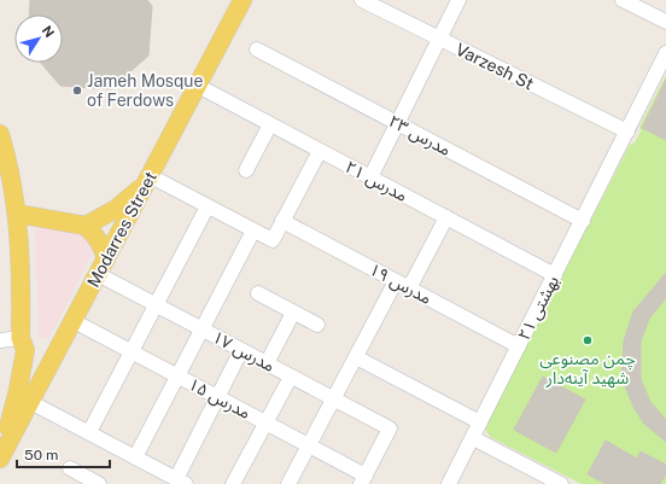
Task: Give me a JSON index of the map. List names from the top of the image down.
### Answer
{
  "streets": {
    "main road": ["Modarres Street"],
    "street": [
      "Varzesh St",
      "مدرس ۲۳",
      "مدرس ۲۱",
      "مدرس ۱۹",
      "بهشتی ۲۱",
      "مدرس ۱۷",
      "مدرس ۱۵"
    ]
  },
  "crossings": [
    ["Varzesh St", "بهشتی ۲۱"],
    ["مدرس ۲۳", "بهشتی ۲۱"],
    ["مدرس ۲۱", "Modarres Street"],
    ["مدرس ۲۱", "بهشتی ۲۱"],
    ["Modarres Street", "مدرس ۱۷"],
    ["Modarres Street", "مدرس ۱۵"],
    ["مدرس ۱۹", "بهشتی ۲۱"],
    ["مدرس ۱۷", "مدرس ۱۵"]
  ],
  "places": ["Jameh Mosque of Ferdows", "چمن مصنوعی شهید آینه‌دار"],
  "scale_bar": "50 m",
  "north": "top right"
}
